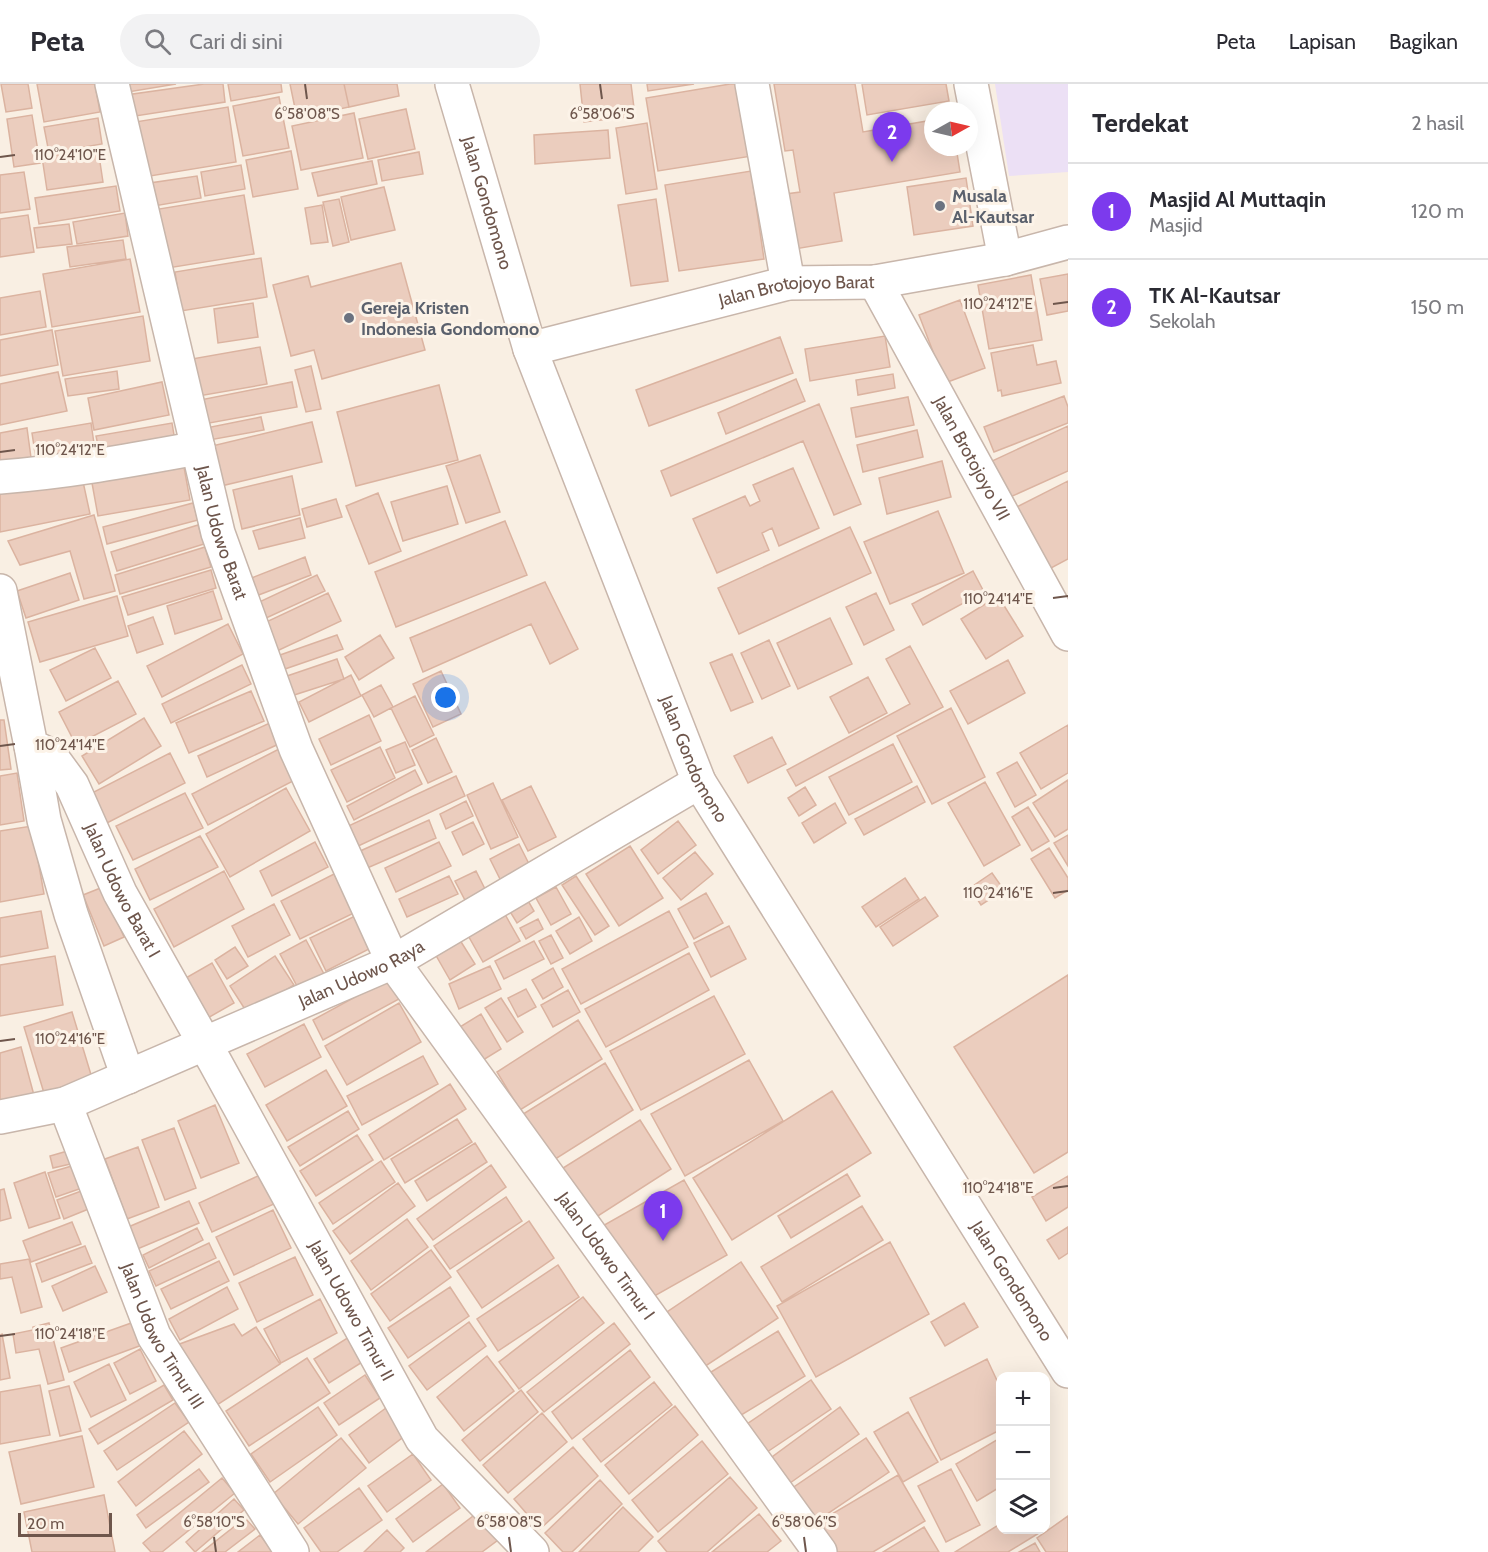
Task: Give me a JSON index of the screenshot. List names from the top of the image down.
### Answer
{
  "streets": {
    "street": [
      "Jalan Gondomono",
      "Jalan Brotojoyo Barat",
      "Jalan Brotojoyo VII",
      "Jalan Udowo Barat",
      "Jalan Udowo Barat I",
      "Jalan Udowo Raya",
      "Jalan Udowo Timur I",
      "Jalan Udowo Timur II",
      "Jalan Udowo Timur III"
    ]
  },
  "crossings": [
    ["Jalan Gondomono", "Jalan Brotojoyo Barat"],
    ["Jalan Gondomono", "Jalan Udowo Raya"],
    ["Jalan Brotojoyo Barat", "Jalan Brotojoyo VII"],
    ["Jalan Udowo Barat", "Jalan Udowo Raya"],
    ["Jalan Udowo Barat", "Jalan Udowo Timur I"],
    ["Jalan Udowo Barat I", "Jalan Udowo Raya"],
    ["Jalan Udowo Barat I", "Jalan Udowo Timur II"],
    ["Jalan Udowo Raya", "Jalan Udowo Timur I"],
    ["Jalan Udowo Raya", "Jalan Udowo Timur II"],
    ["Jalan Udowo Raya", "Jalan Udowo Timur III"]
  ],
  "places": ["Musala Al-Kautsar", "Gereja Kristen Indonesia Gondomono"],
  "scale_bar": "20 m",
  "north": "right",
  "page": {
    "header": "Peta",
    "search": "Cari di sini",
    "nav": ["Peta", "Lapisan", "Bagikan"],
    "heading": ["Terdekat", "2 hasil"],
    "pins": ["2", "1"],
    "list": [
      {
        "mark": "1",
        "name": "Masjid Al Muttaqin",
        "note": "Masjid",
        "value": "120 m"
      },
      {
        "mark": "2",
        "name": "TK Al-Kautsar",
        "note": "Sekolah",
        "value": "150 m"
      }
    ],
    "map_buttons": ["+", "−"],
    "scale": "20 m"
  },
  "coordinates": [
    "6°58'08\"S",
    "6°58'06\"S",
    "110°24'10\"E",
    "110°24'12\"E",
    "110°24'14\"E",
    "110°24'16\"E",
    "110°24'18\"E",
    "6°58'10\"S"
  ]
}
